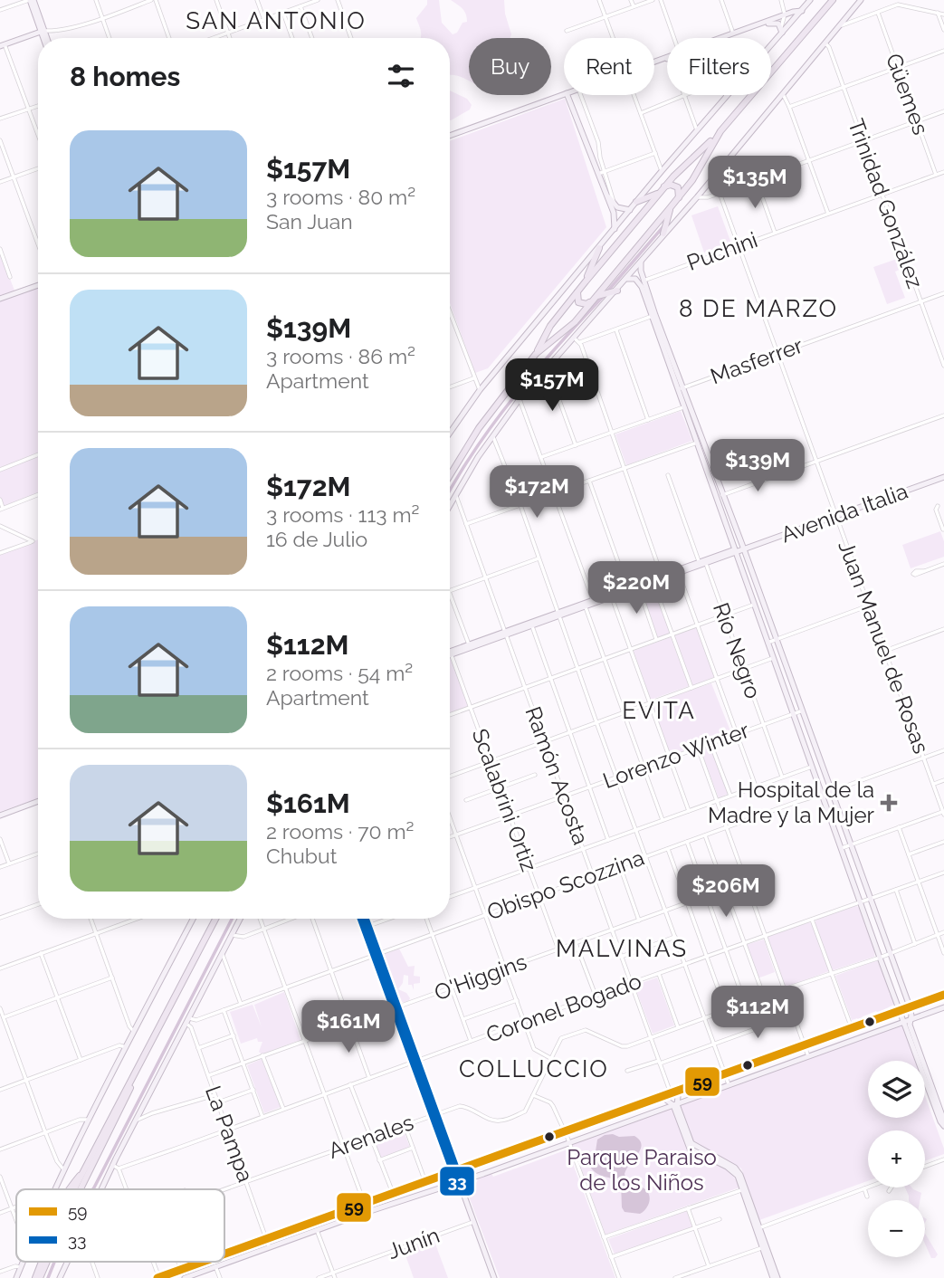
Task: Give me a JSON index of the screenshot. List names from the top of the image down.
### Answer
{
  "streets": {
    "main road": ["Avenida Italia"],
    "street": [
      "Güemes",
      "Trinidad González",
      "Puchini",
      "Masferrer",
      "Juan Manuel de Rosas",
      "Río Negro",
      "Lorenzo Winter",
      "Ramón Acosta",
      "Scalabrini Ortiz",
      "Obispo Scozzina",
      "O'Higgins",
      "Coronel Bogado",
      "La Pampa",
      "Arenales",
      "Junín"
    ]
  },
  "crossings": [
    ["Güemes", "Puchini"],
    ["Trinidad González", "Puchini"],
    ["Trinidad González", "Masferrer"],
    ["Puchini", "Juan Manuel de Rosas"],
    ["Masferrer", "Juan Manuel de Rosas"],
    ["Avenida Italia", "Juan Manuel de Rosas"],
    ["Avenida Italia", "Río Negro"],
    ["Avenida Italia", "Ramón Acosta"],
    ["Avenida Italia", "Scalabrini Ortiz"],
    ["Juan Manuel de Rosas", "Obispo Scozzina"],
    ["Río Negro", "Lorenzo Winter"],
    ["Lorenzo Winter", "Ramón Acosta"],
    ["Lorenzo Winter", "Scalabrini Ortiz"],
    ["Ramón Acosta", "Obispo Scozzina"],
    ["Ramón Acosta", "O'Higgins"],
    ["Ramón Acosta", "Coronel Bogado"],
    ["Ramón Acosta", "Arenales"],
    ["Scalabrini Ortiz", "Obispo Scozzina"],
    ["Scalabrini Ortiz", "O'Higgins"],
    ["Obispo Scozzina", "La Pampa"],
    ["Coronel Bogado", "La Pampa"],
    ["La Pampa", "Arenales"]
  ],
  "districts": [
    "SAN ANTONIO",
    "8 DE MARZO",
    "EVITA",
    "MALVINAS",
    "COLLUCCIO"
  ],
  "parks": ["Parque Paraiso de los Niños"],
  "places": {
    "health": ["Hospital de la Madre y la Mujer"]
  },
  "lines": ["transit line 33", "transit line 59"],
  "legend": ["59", "33"],
  "page": {
    "chip": ["Buy", "Rent", "Filters"],
    "heading": "8 homes",
    "list": [
      {
        "name": "$157M",
        "note": "3 rooms · 80 m² · San Juan"
      },
      {
        "name": "$139M",
        "note": "3 rooms · 86 m² · Apartment"
      },
      {
        "name": "$172M",
        "note": "3 rooms · 113 m² · 16 de Julio"
      },
      {
        "name": "$112M",
        "note": "2 rooms · 54 m² · Apartment"
      },
      {
        "name": "$161M",
        "note": "2 rooms · 70 m² · Chubut"
      }
    ],
    "price": [
      "$135M",
      "$157M",
      "$139M",
      "$172M",
      "$220M",
      "$206M",
      "$112M",
      "$161M"
    ],
    "map_buttons": ["+", "−"]
  }
}
